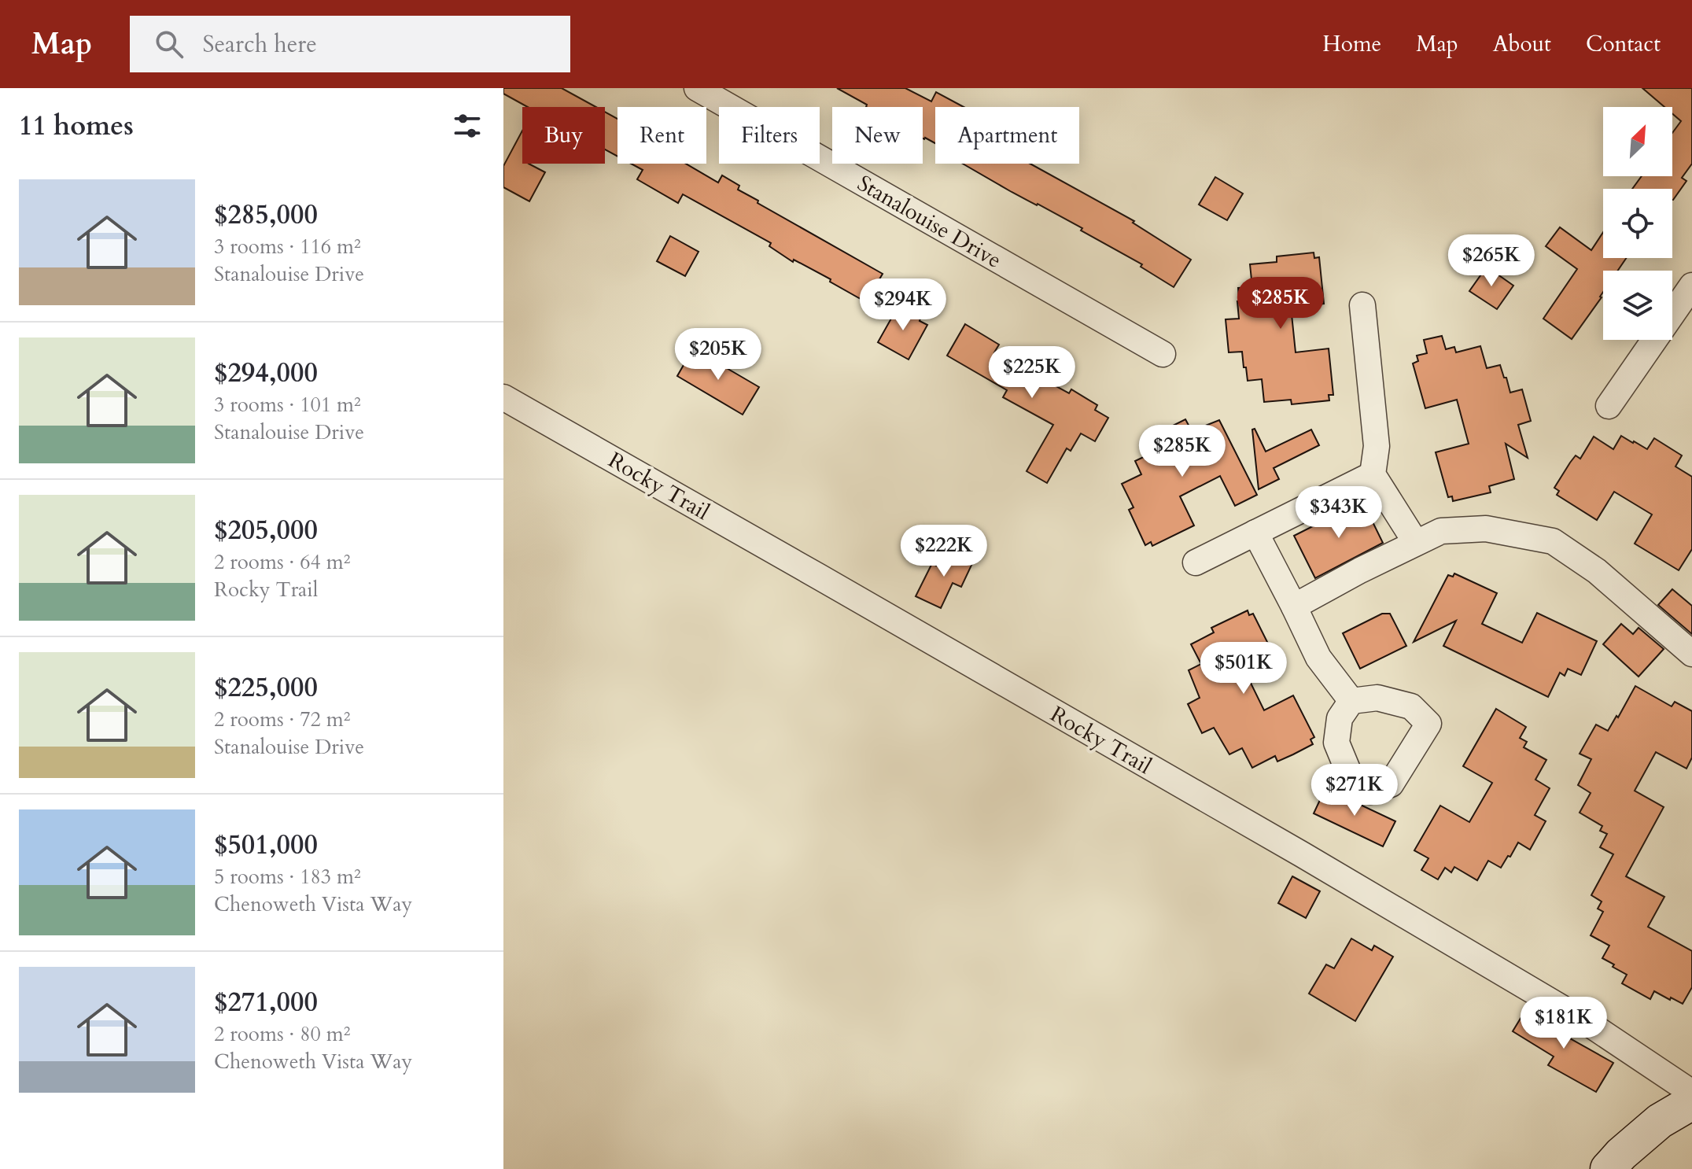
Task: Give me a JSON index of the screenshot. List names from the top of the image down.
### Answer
{
  "streets": {
    "street": ["Stanalouise Drive", "Rocky Trail"]
  },
  "north": "top right",
  "page": {
    "header": "Map",
    "search": "Search here",
    "nav": [
      "Home",
      "Map",
      "About",
      "Contact"
    ],
    "heading": "11 homes",
    "chip": [
      "Buy",
      "Rent",
      "Filters",
      "New",
      "Apartment"
    ],
    "list": [
      {
        "name": "$285,000",
        "note": "3 rooms · 116 m² · Stanalouise Drive"
      },
      {
        "name": "$294,000",
        "note": "3 rooms · 101 m² · Stanalouise Drive"
      },
      {
        "name": "$205,000",
        "note": "2 rooms · 64 m² · Rocky Trail"
      },
      {
        "name": "$225,000",
        "note": "2 rooms · 72 m² · Stanalouise Drive"
      },
      {
        "name": "$501,000",
        "note": "5 rooms · 183 m² · Chenoweth Vista Way"
      },
      {
        "name": "$271,000",
        "note": "2 rooms · 80 m² · Chenoweth Vista Way"
      }
    ],
    "price": [
      "$265K",
      "$285K",
      "$294K",
      "$205K",
      "$225K",
      "$285K",
      "$343K",
      "$222K",
      "$501K",
      "$271K",
      "$181K"
    ]
  }
}
